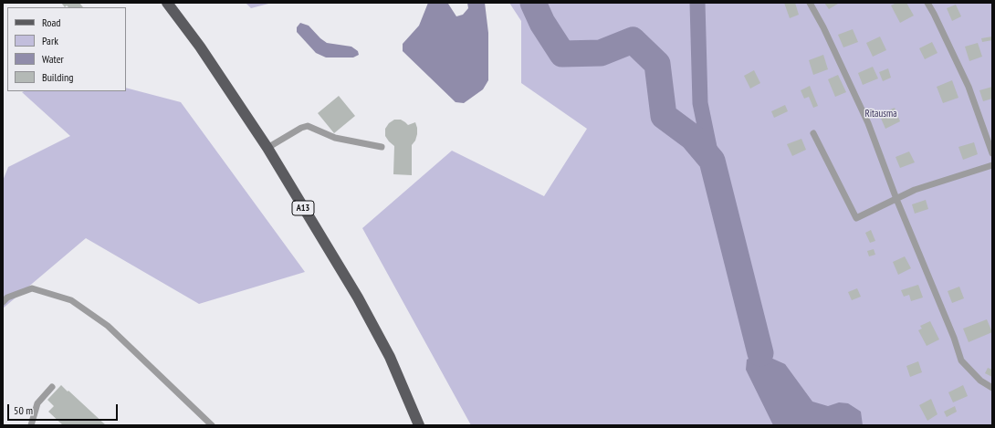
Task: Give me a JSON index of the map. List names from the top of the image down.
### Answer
{
  "streets": {
    "main road": ["A13"]
  },
  "parks": ["Rītausma"],
  "legend": [
    "Road",
    "Park",
    "Water",
    "Building"
  ],
  "scale_bar": "50 m"
}
